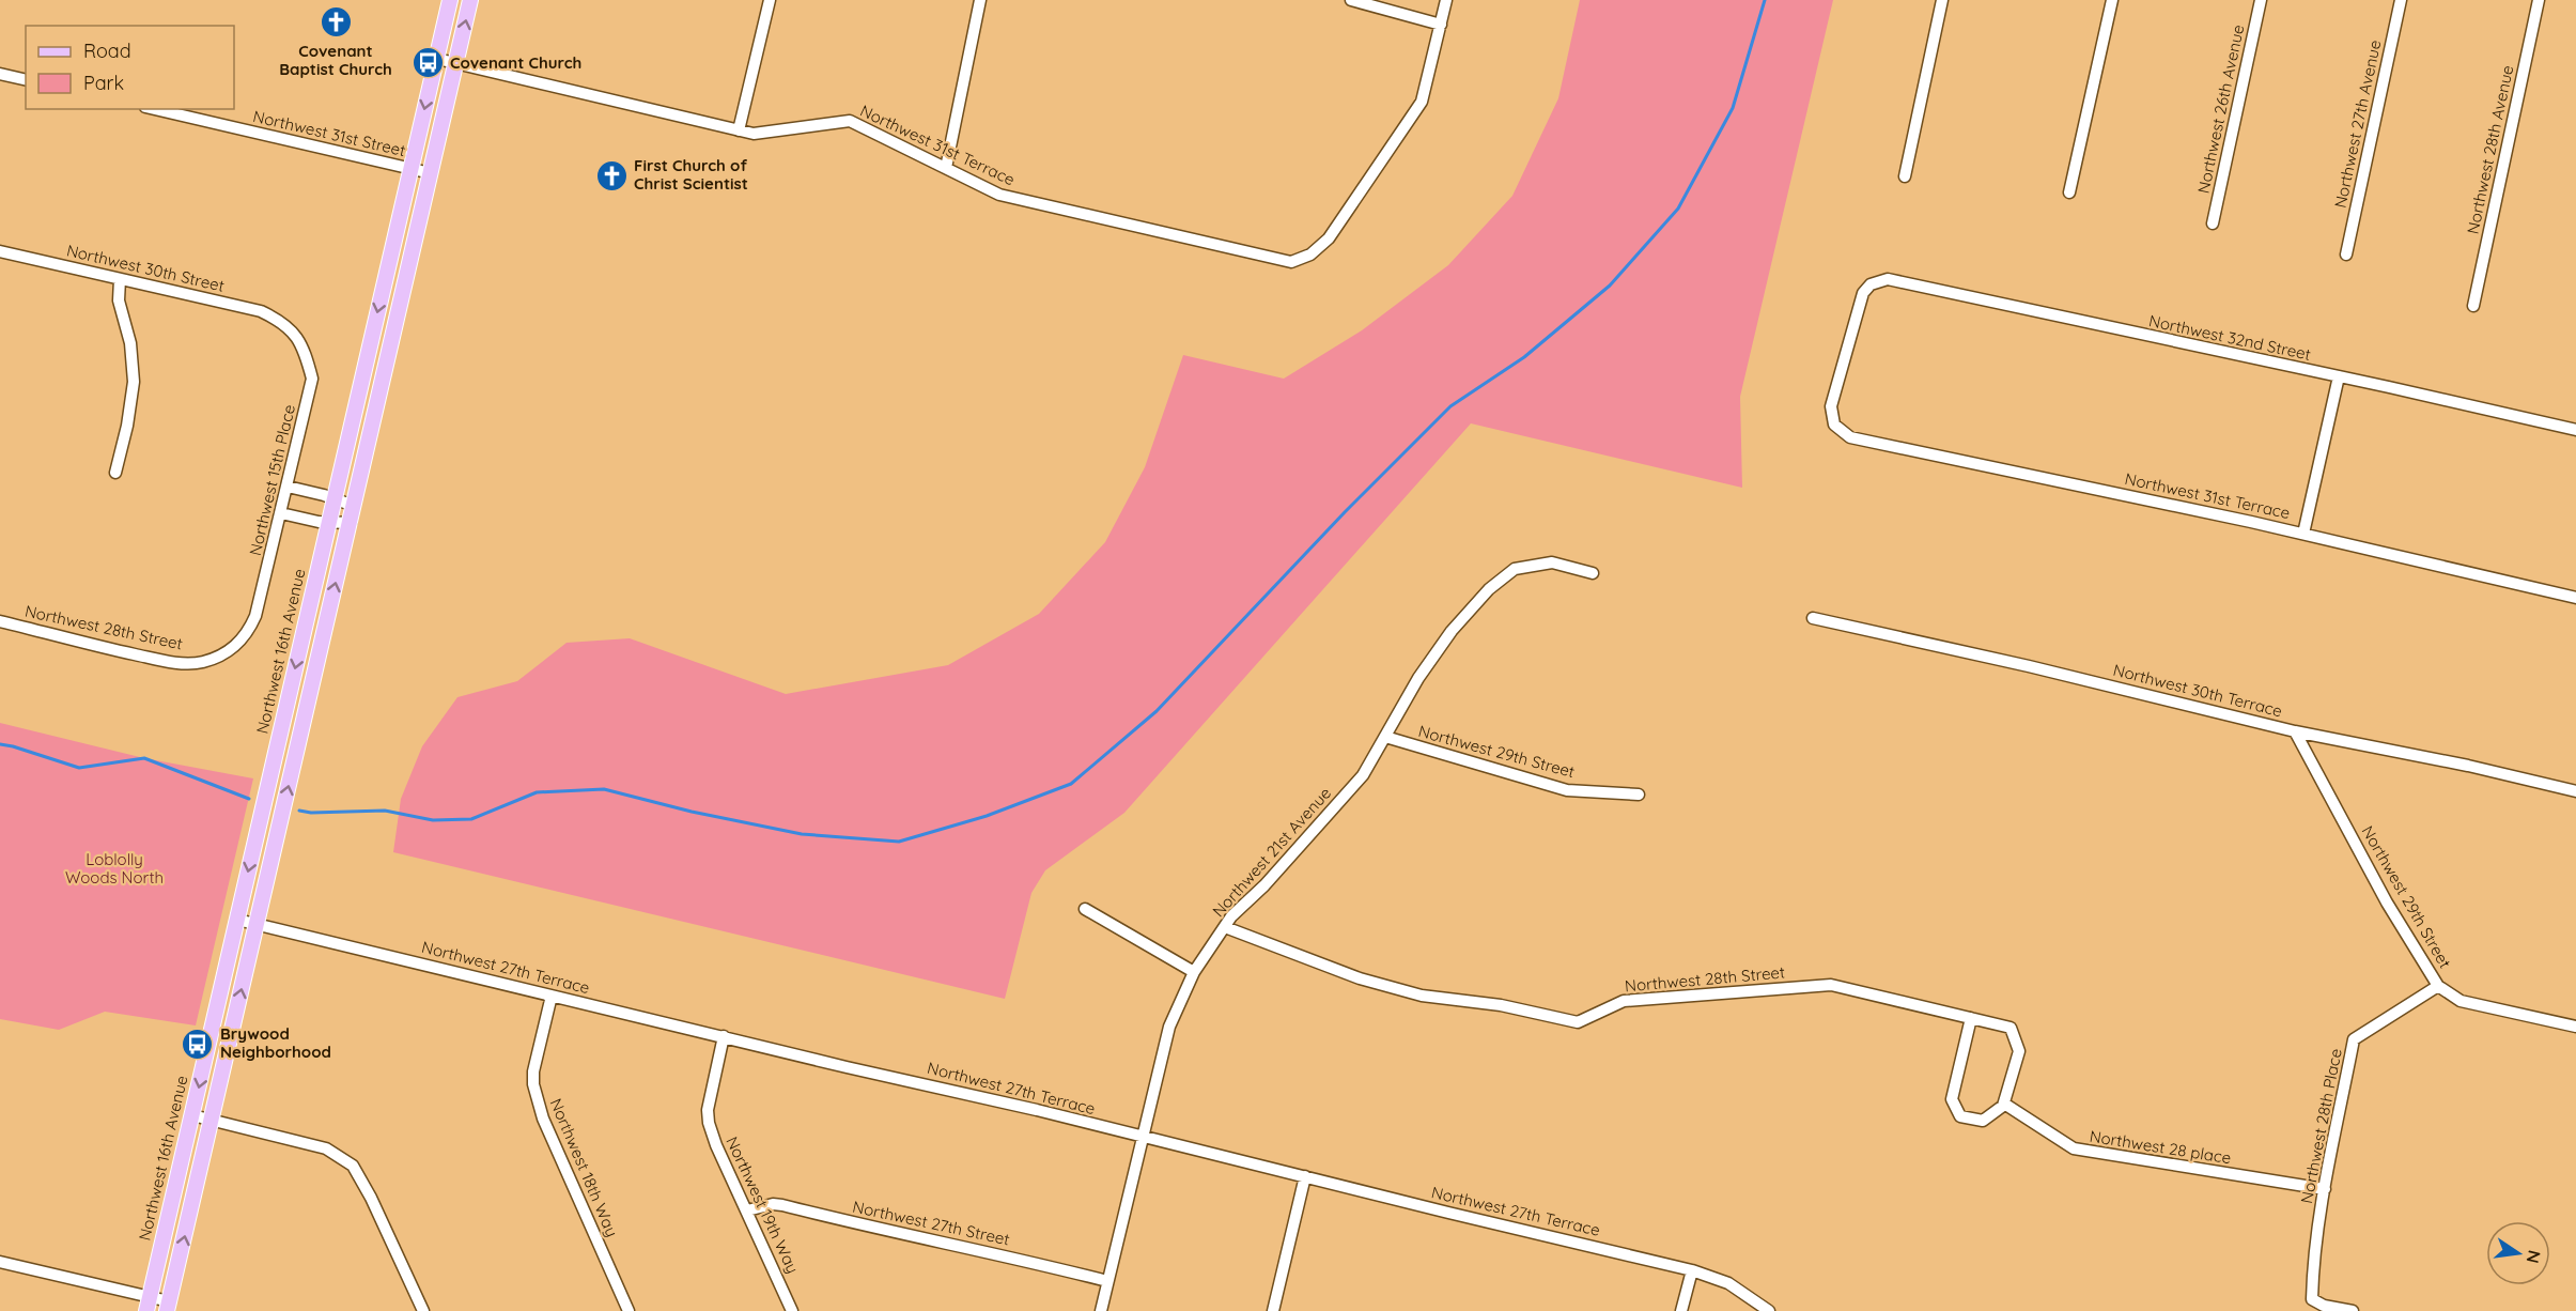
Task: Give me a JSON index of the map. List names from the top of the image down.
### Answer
{
  "streets": {
    "main road": ["Northwest 16th Avenue"],
    "street": [
      "Northwest 26th Avenue",
      "Northwest 27th Avenue",
      "Northwest 31st Street",
      "Northwest 31st Terrace",
      "Northwest 28th Avenue",
      "Northwest 30th Street",
      "Northwest 32nd Street",
      "Northwest 15th Place",
      "Northwest 28th Street",
      "Northwest 30th Terrace",
      "Northwest 29th Street",
      "Northwest 21st Avenue",
      "Northwest 27th Terrace",
      "Northwest 28th Place",
      "Northwest 28 place",
      "Northwest 18th Way",
      "Northwest 19th Way",
      "Northwest 27th Street"
    ]
  },
  "crossings": [
    ["Northwest 31st Street", "Northwest 16th Avenue"],
    ["Northwest 31st Terrace", "Northwest 32nd Street"],
    ["Northwest 31st Terrace", "Northwest 16th Avenue"],
    ["Northwest 30th Street", "Northwest 15th Place"],
    ["Northwest 15th Place", "Northwest 28th Street"],
    ["Northwest 28th Street", "Northwest 21st Avenue"],
    ["Northwest 28th Street", "Northwest 28 place"],
    ["Northwest 16th Avenue", "Northwest 27th Terrace"],
    ["Northwest 30th Terrace", "Northwest 29th Street"],
    ["Northwest 29th Street", "Northwest 21st Avenue"],
    ["Northwest 29th Street", "Northwest 28th Place"],
    ["Northwest 21st Avenue", "Northwest 27th Terrace"],
    ["Northwest 21st Avenue", "Northwest 27th Street"],
    ["Northwest 27th Terrace", "Northwest 18th Way"],
    ["Northwest 27th Terrace", "Northwest 19th Way"],
    ["Northwest 28th Place", "Northwest 28 place"],
    ["Northwest 19th Way", "Northwest 27th Street"]
  ],
  "parks": ["Loblolly Woods North"],
  "places": {
    "church": ["Covenant Baptist Church", "First Church of Christ Scientist"],
    "bus stop": ["Covenant Church", "Brywood Neighborhood"]
  },
  "legend": ["Road", "Park"],
  "north": "right"
}
